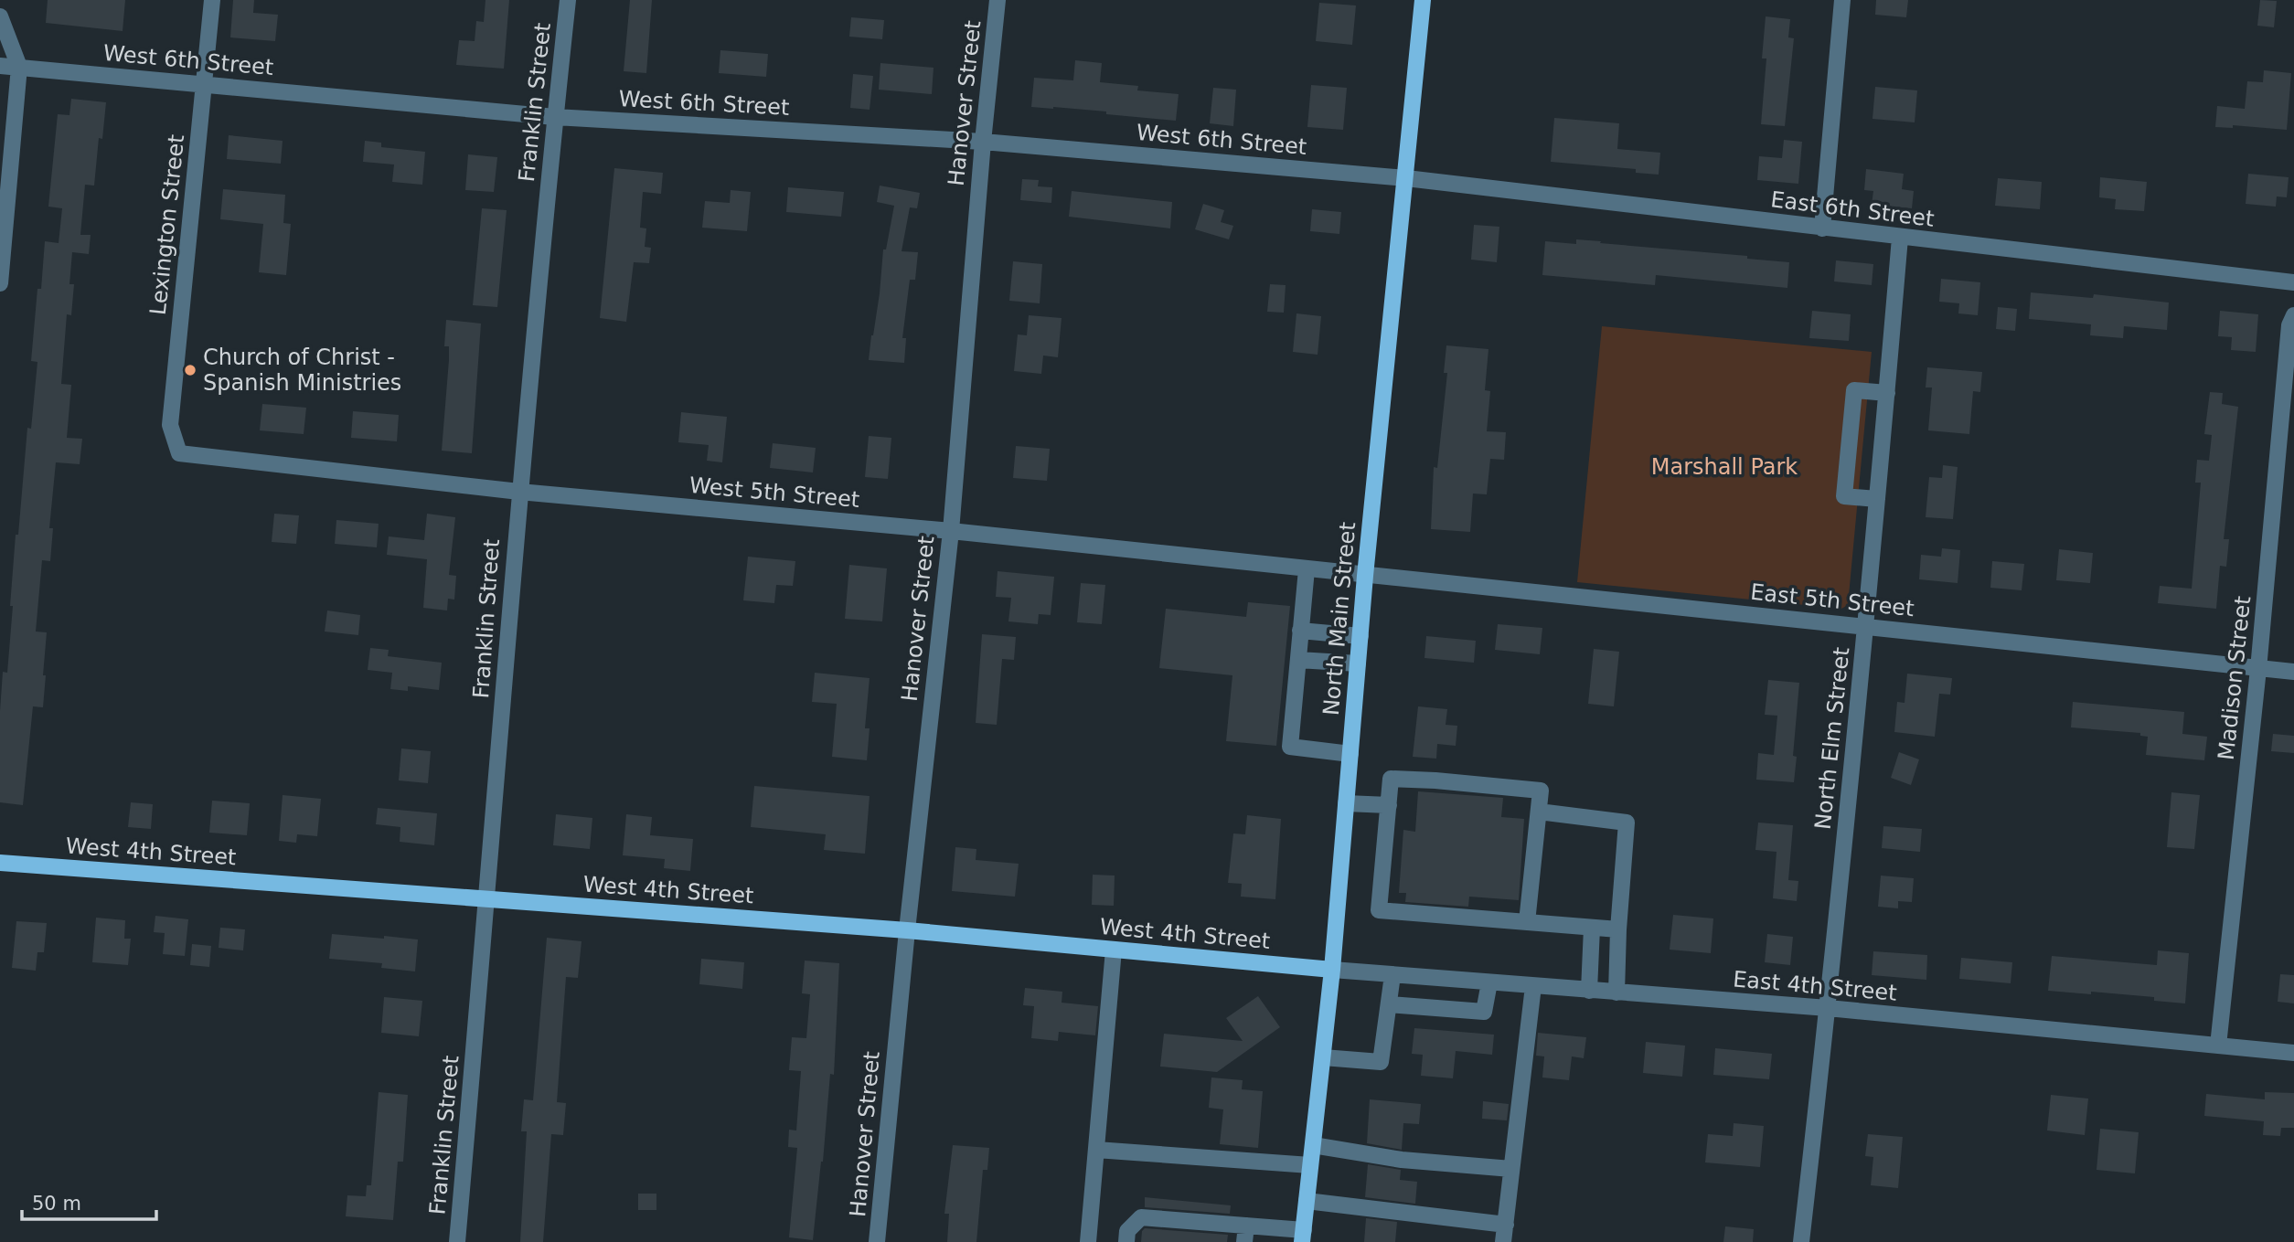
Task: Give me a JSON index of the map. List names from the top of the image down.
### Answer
{
  "streets": {
    "main road": ["North Main Street", "West 4th Street"],
    "street": [
      "West 6th Street",
      "Franklin Street",
      "Hanover Street",
      "East 6th Street",
      "Lexington Street",
      "West 5th Street",
      "East 5th Street",
      "Madison Street",
      "North Elm Street",
      "East 4th Street"
    ]
  },
  "crossings": [
    ["West 6th Street", "Franklin Street"],
    ["West 6th Street", "Hanover Street"],
    ["West 6th Street", "East 6th Street"],
    ["West 6th Street", "Lexington Street"],
    ["West 6th Street", "North Main Street"],
    ["Franklin Street", "West 5th Street"],
    ["Franklin Street", "West 4th Street"],
    ["Hanover Street", "West 5th Street"],
    ["Hanover Street", "West 4th Street"],
    ["East 6th Street", "North Main Street"],
    ["East 6th Street", "North Elm Street"],
    ["Lexington Street", "West 5th Street"],
    ["West 5th Street", "East 5th Street"],
    ["West 5th Street", "North Main Street"],
    ["East 5th Street", "North Main Street"],
    ["East 5th Street", "Madison Street"],
    ["East 5th Street", "North Elm Street"],
    ["North Main Street", "West 4th Street"],
    ["North Main Street", "East 4th Street"],
    ["Madison Street", "East 4th Street"],
    ["North Elm Street", "East 4th Street"],
    ["West 4th Street", "East 4th Street"]
  ],
  "parks": ["Marshall Park"],
  "places": ["Church of Christ - Spanish Ministries"],
  "scale_bar": "50 m"
}
